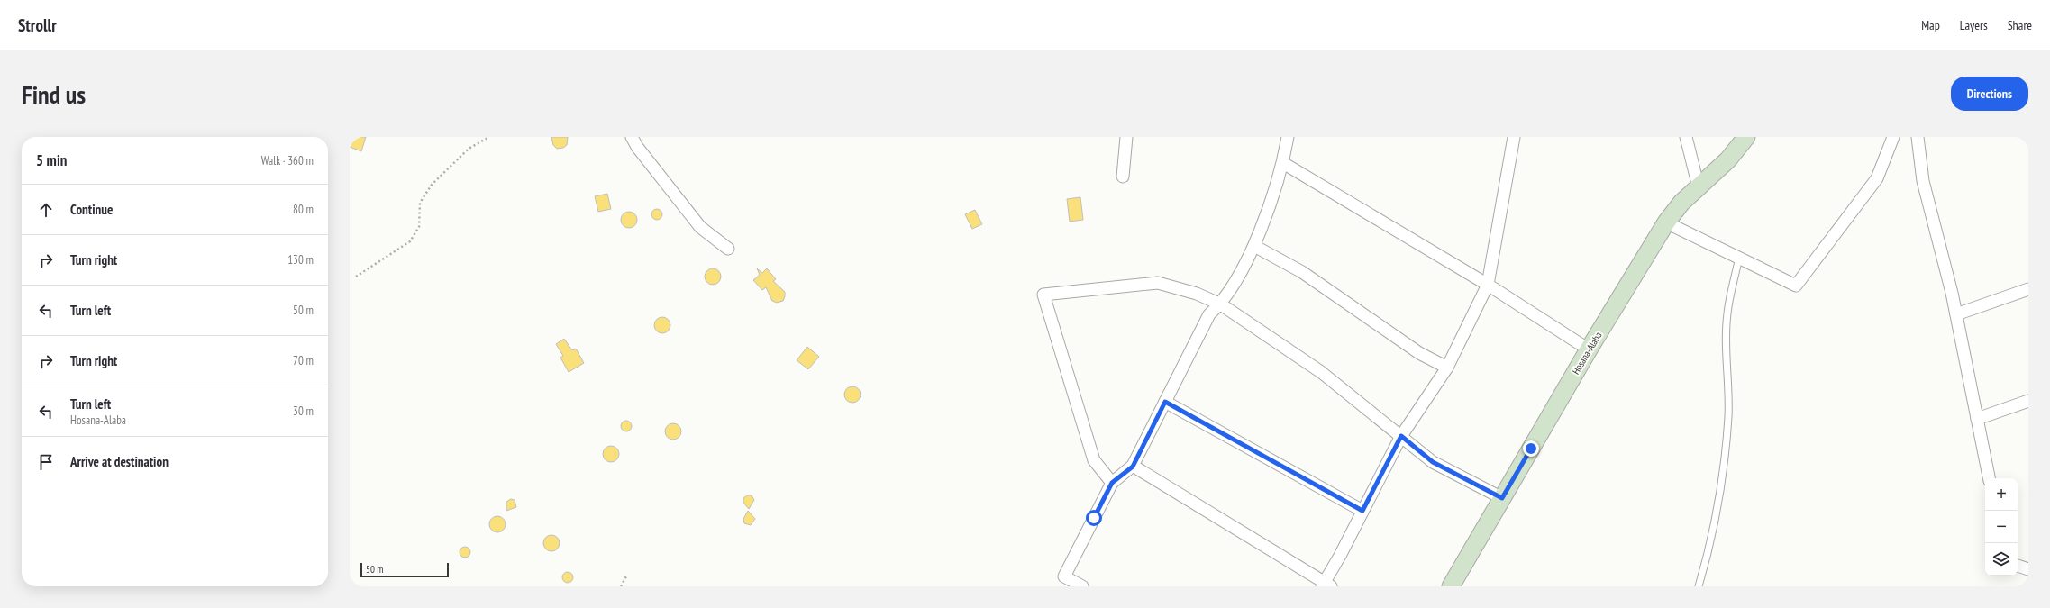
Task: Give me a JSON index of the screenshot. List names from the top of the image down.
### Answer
{
  "streets": {
    "main road": ["Hosana-Alaba"]
  },
  "scale_bar": "50 m",
  "page": {
    "header": "Strollr",
    "nav": ["Map", "Layers", "Share"],
    "buttons": "Directions",
    "title": "Find us",
    "heading": ["5 min", "Walk · 360 m"],
    "list": [
      ["Continue", "80 m"],
      ["Turn right", "130 m"],
      ["Turn left", "50 m"],
      ["Turn right", "70 m"],
      ["Turn left", "Hosana-Alaba", "30 m"],
      "Arrive at destination"
    ],
    "map_buttons": ["+", "−"],
    "scale": "50 m"
  }
}
